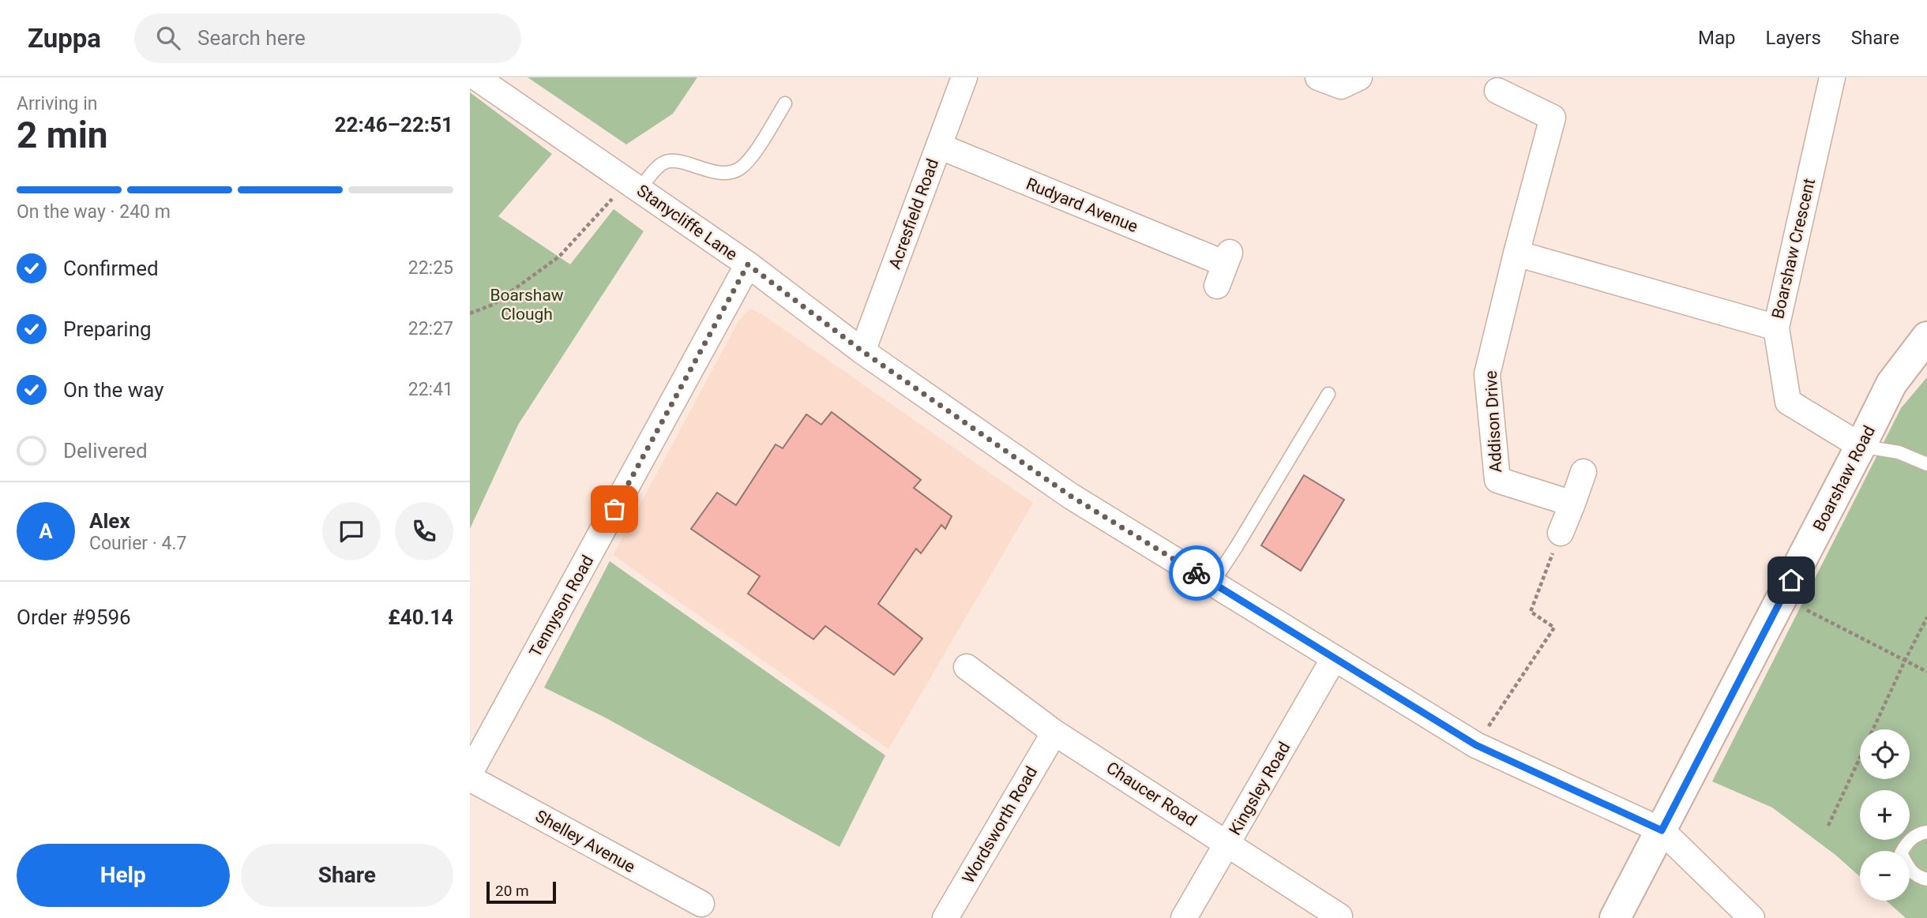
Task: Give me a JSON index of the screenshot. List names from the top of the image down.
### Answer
{
  "streets": {
    "street": [
      "Rudyard Avenue",
      "Acresfield Road",
      "Stanycliffe Lane",
      "Boarshaw Crescent",
      "Addison Drive",
      "Boarshaw Road",
      "Tennyson Road",
      "Kingsley Road",
      "Chaucer Road",
      "Wordsworth Road",
      "Shelley Avenue"
    ]
  },
  "crossings": [
    ["Rudyard Avenue", "Acresfield Road"],
    ["Acresfield Road", "Stanycliffe Lane"],
    ["Stanycliffe Lane", "Boarshaw Road"],
    ["Stanycliffe Lane", "Tennyson Road"],
    ["Stanycliffe Lane", "Kingsley Road"],
    ["Boarshaw Crescent", "Boarshaw Road"],
    ["Kingsley Road", "Chaucer Road"],
    ["Chaucer Road", "Wordsworth Road"]
  ],
  "parks": ["Boarshaw Clough"],
  "scale_bar": "20 m",
  "page": {
    "header": "Zuppa",
    "search": "Search here",
    "nav": ["Map", "Layers", "Share"],
    "heading": ["2 min", "Arriving in", "22:46–22:51"],
    "panel": [
      "Alex",
      "Courier · 4.7",
      "Order #9596",
      "£40.14"
    ],
    "bar": "On the way · 240 m",
    "list": [
      ["Confirmed", "22:25"],
      ["Preparing", "22:27"],
      ["On the way", "22:41"],
      "Delivered"
    ],
    "round": "A",
    "map_buttons": ["+", "−"],
    "buttons": ["Help", "Share"],
    "scale": "20 m"
  }
}
